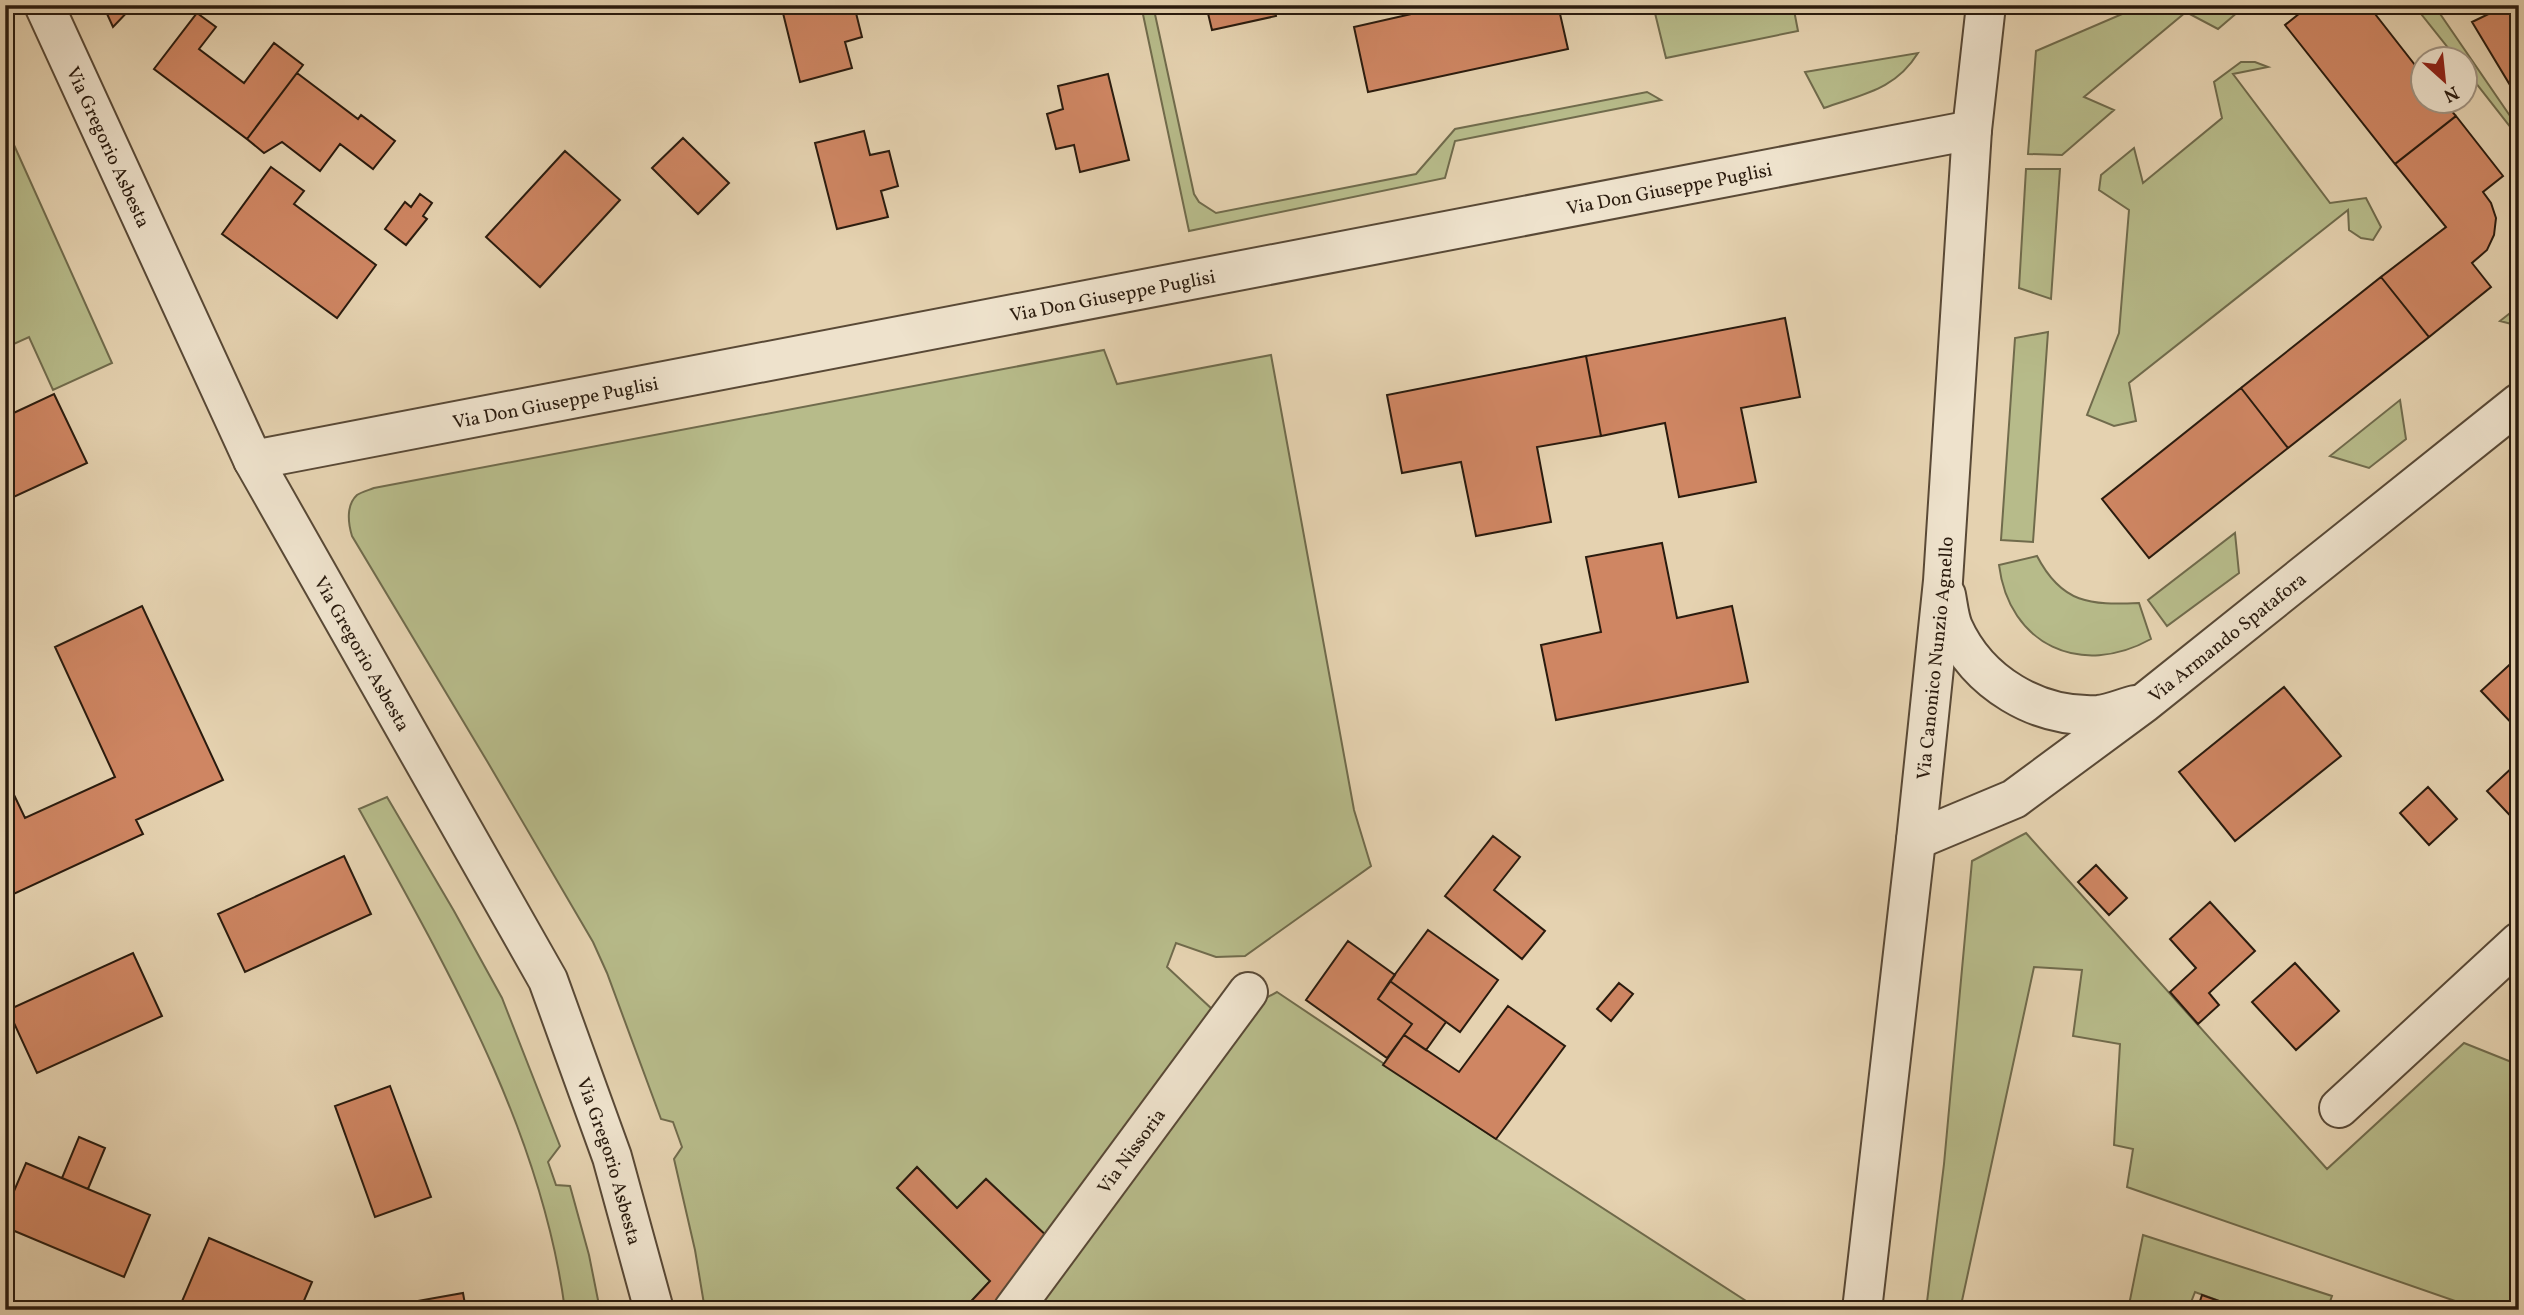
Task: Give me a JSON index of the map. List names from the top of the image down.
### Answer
{
  "streets": {
    "street": [
      "Via Gregorio Asbesta",
      "Via Don Giuseppe Puglisi",
      "Via Armando Spatafora",
      "Via Canonico Nunzio Agnello",
      "Via Nissoria"
    ]
  },
  "crossings": [
    ["Via Gregorio Asbesta", "Via Don Giuseppe Puglisi"],
    ["Via Don Giuseppe Puglisi", "Via Canonico Nunzio Agnello"],
    ["Via Armando Spatafora", "Via Canonico Nunzio Agnello"]
  ],
  "north": "bottom right"
}
